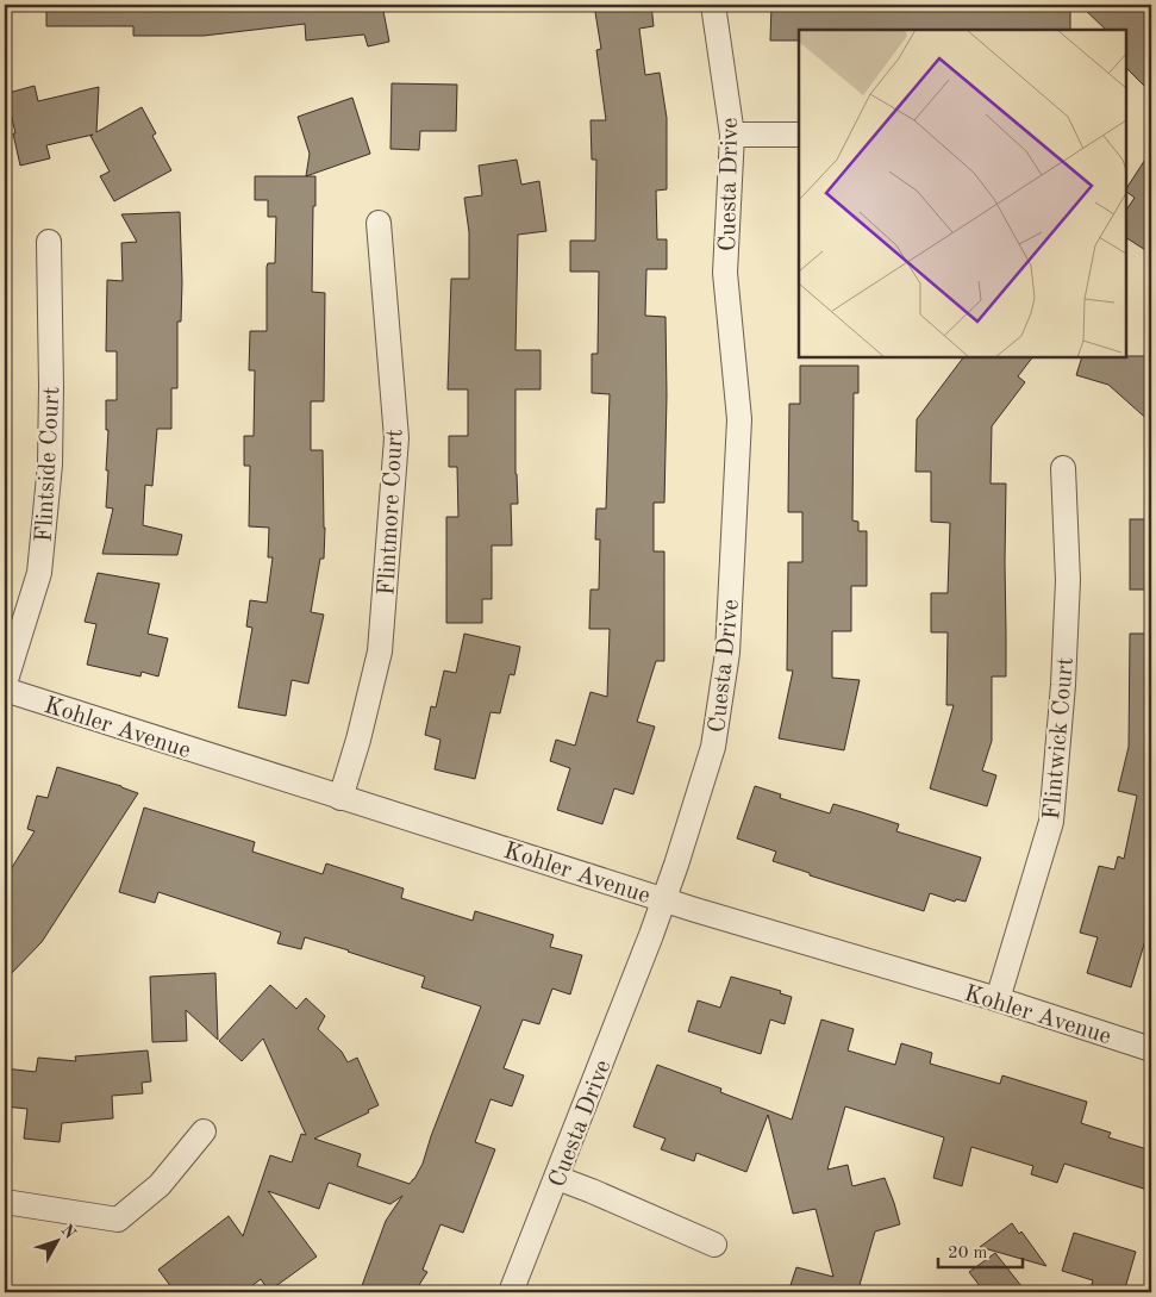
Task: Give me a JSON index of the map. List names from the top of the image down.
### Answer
{
  "streets": {
    "street": [
      "Cuesta Drive",
      "Flintside Court",
      "Flintmore Court",
      "Kohler Avenue",
      "Flintwick Court"
    ]
  },
  "crossings": [
    ["Cuesta Drive", "Kohler Avenue"],
    ["Flintmore Court", "Kohler Avenue"],
    ["Kohler Avenue", "Flintwick Court"]
  ],
  "scale_bar": "20 m",
  "north": "top right"
}
